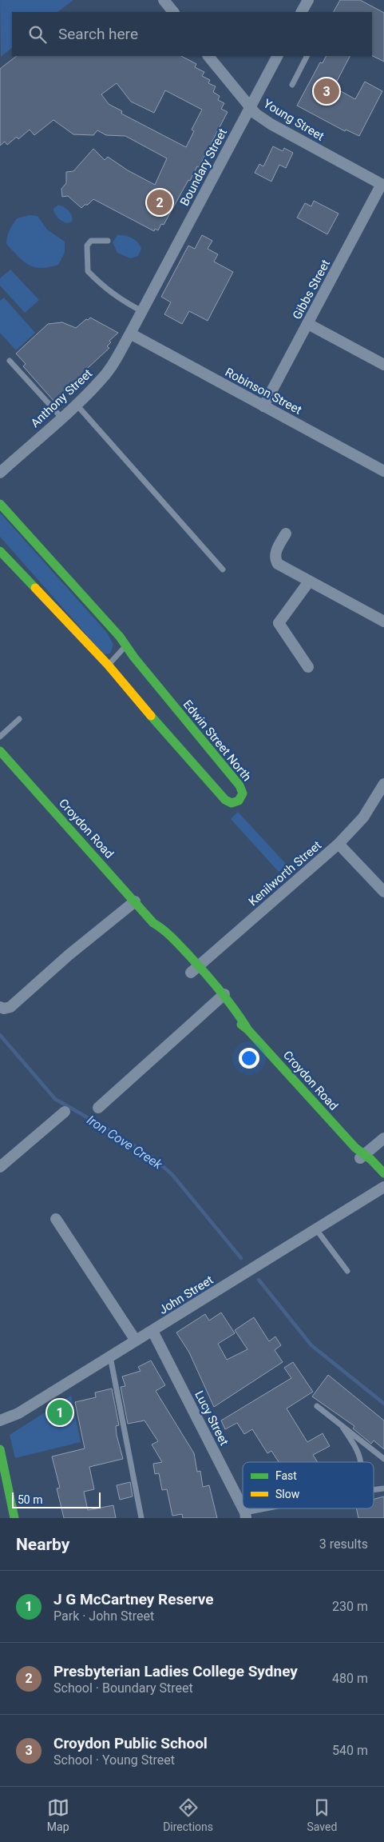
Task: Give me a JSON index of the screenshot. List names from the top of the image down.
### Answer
{
  "streets": {
    "street": [
      "Young Street",
      "Boundary Street",
      "Gibbs Street",
      "Robinson Street",
      "Anthony Street",
      "Edwin Street North",
      "Croydon Road",
      "Kenilworth Street",
      "John Street",
      "Lucy Street"
    ]
  },
  "crossings": [
    ["Young Street", "Boundary Street"],
    ["Young Street", "Gibbs Street"],
    ["Boundary Street", "Robinson Street"],
    ["Boundary Street", "Anthony Street"],
    ["Gibbs Street", "Robinson Street"],
    ["Robinson Street", "Anthony Street"],
    ["Croydon Road", "Kenilworth Street"],
    ["John Street", "Lucy Street"]
  ],
  "water": ["Iron Cove Creek"],
  "legend": ["Fast", "Slow"],
  "scale_bar": "50 m",
  "page": {
    "search": "Search here",
    "pins": ["3", "2", "1"],
    "scale": "50 m",
    "heading": ["Nearby", "3 results"],
    "list": [
      {
        "mark": "1",
        "name": "J G McCartney Reserve",
        "note": "Park · John Street",
        "value": "230 m"
      },
      {
        "mark": "2",
        "name": "Presbyterian Ladies College Sydney",
        "note": "School · Boundary Street",
        "value": "480 m"
      },
      {
        "mark": "3",
        "name": "Croydon Public School",
        "note": "School · Young Street",
        "value": "540 m"
      }
    ],
    "nav": ["Map", "Directions", "Saved"]
  }
}
